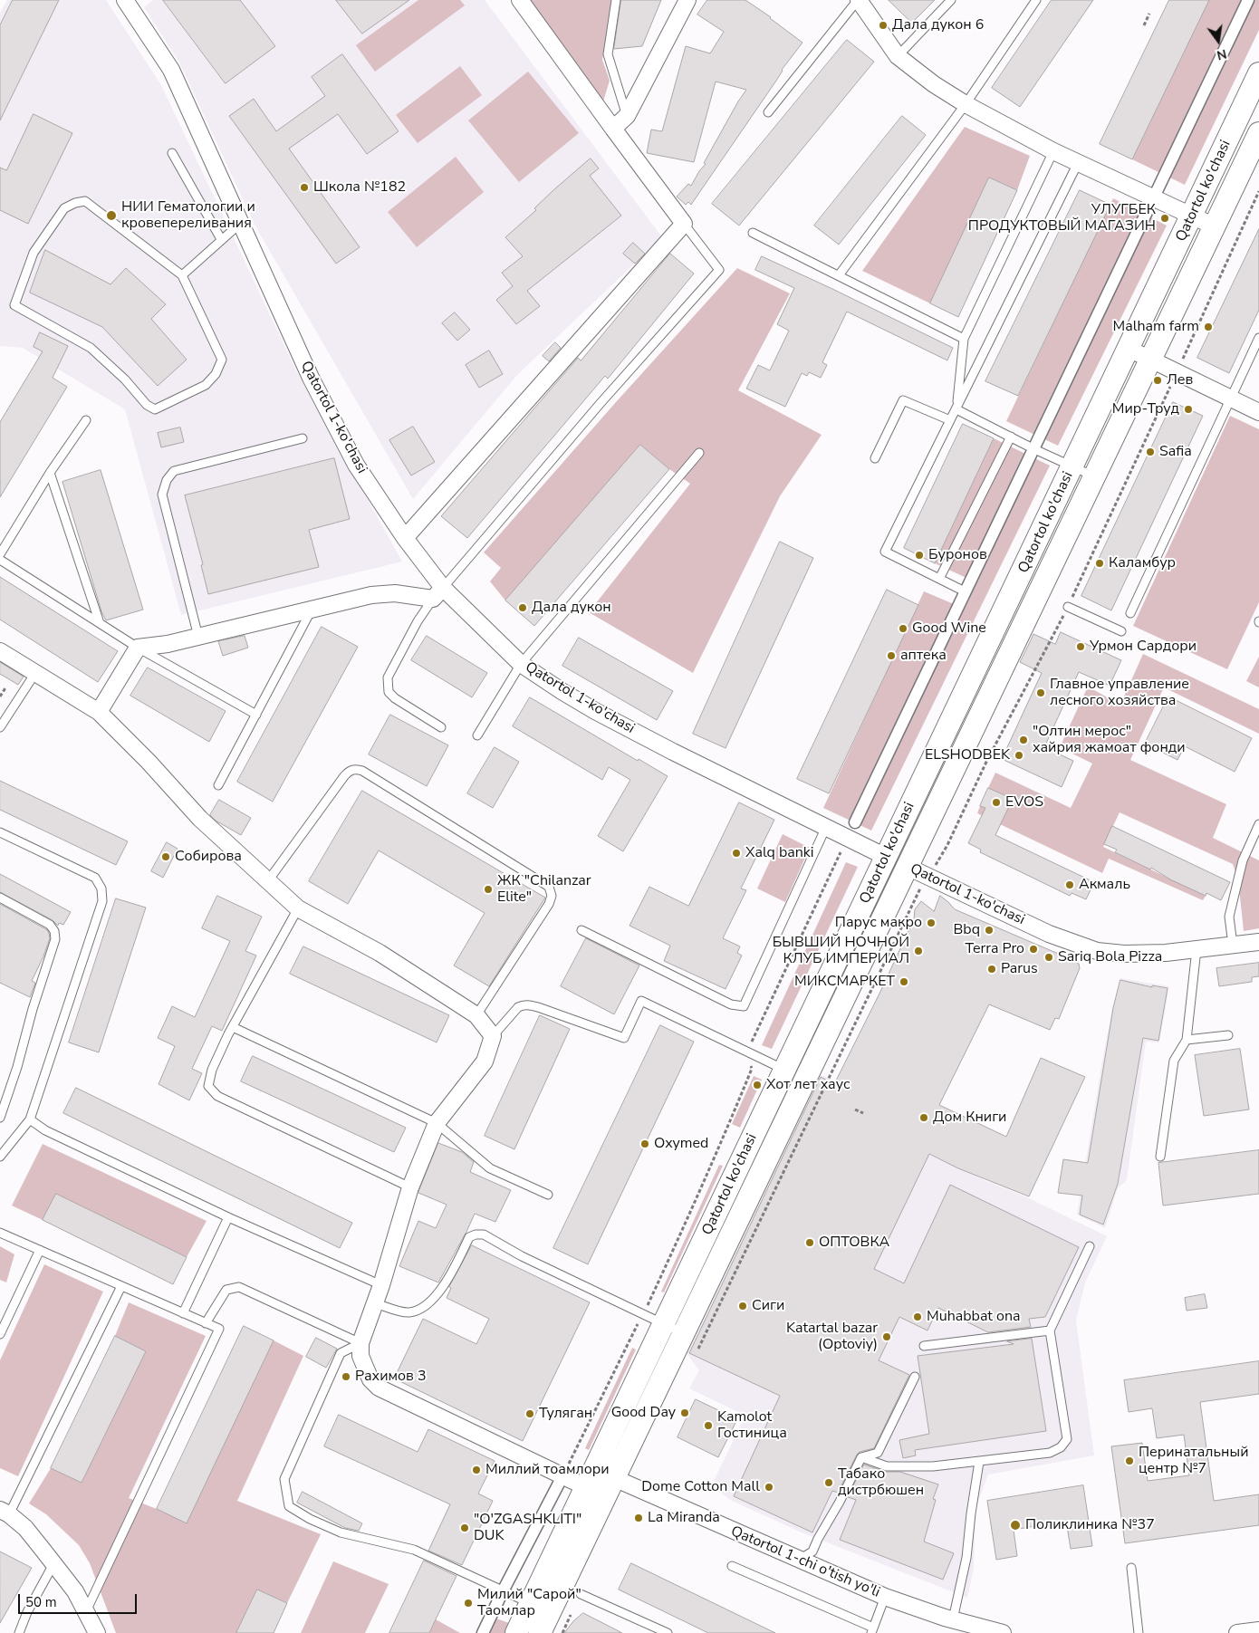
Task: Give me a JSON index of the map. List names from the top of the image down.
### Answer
{
  "streets": {
    "main road": ["Qatortol ko'chasi", "Qatortol 1-ko'chasi"],
    "street": ["Qatortol 1-chi o'tish yo'li"]
  },
  "crossings": [
    ["Qatortol ko'chasi", "Qatortol 1-ko'chasi"],
    ["Qatortol ko'chasi", "Qatortol 1-chi o'tish yo'li"]
  ],
  "places": [
    "Дала дукон 6",
    "Школа №182",
    "НИИ Гематологии и кровепереливания",
    "УЛУГБЕК ПРОДУКТОВЫЙ МАГАЗИН",
    "Malham farm",
    "Лев",
    "Мир-Труд",
    "Safia",
    "Буронов",
    "Каламбур",
    "Дала дукон",
    "Good Wine",
    "Урмон Сардори",
    "аптека",
    "Главное управление лесного хозяйства",
    "\"Олтин мерос\" хайрия жамоат фонди",
    "ELSHODBEK",
    "EVOS",
    "Xalq banki",
    "Собирова",
    "Акмаль",
    "ЖК \"Chilanzar Elite\"",
    "Парус макро",
    "Bbq",
    "Terra Pro",
    "БЫВШИЙ НОЧНОЙ КЛУБ ИМПЕРИАЛ",
    "Sariq Bola Pizza",
    "Parus",
    "МИКСМАРКЕТ",
    "Хот лет хаус",
    "Дом Книги",
    "Oxymed",
    "ОПТОВКА",
    "Сиги",
    "Muhabbat ona",
    "Katartal bazar (Optoviy)",
    "Рахимов 3",
    "Good Day",
    "Туляган",
    "Kamolot Гостиница",
    "Перинатальный центр №7",
    "Миллий тоамлори",
    "Табако дистрбюшен",
    "Dome Cotton Mall",
    "La Miranda",
    "Поликлиника №37",
    "\"O'ZGASHKLITI\" DUK",
    "Милий \"Сарой\" Таомлар"
  ],
  "scale_bar": "50 m",
  "north": "bottom"
}
